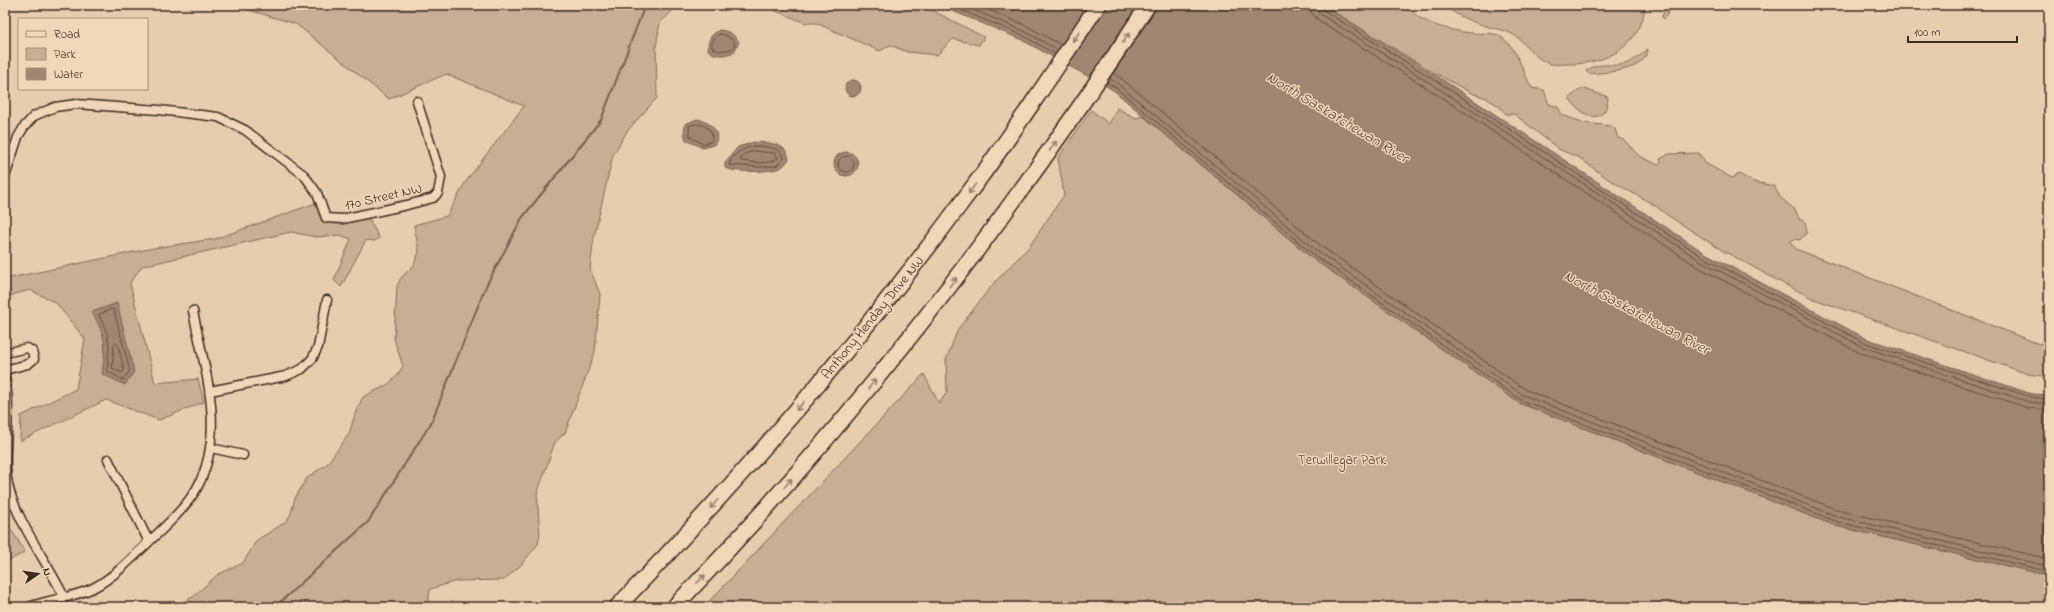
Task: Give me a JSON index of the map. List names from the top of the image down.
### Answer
{
  "streets": {
    "highway": ["Anthony Henday Drive NW"],
    "street": ["170 Street NW"]
  },
  "water": ["North Saskatchewan River"],
  "parks": ["Terwillegar Park"],
  "legend": ["Road", "Park", "Water"],
  "scale_bar": "100 m",
  "north": "right"
}
